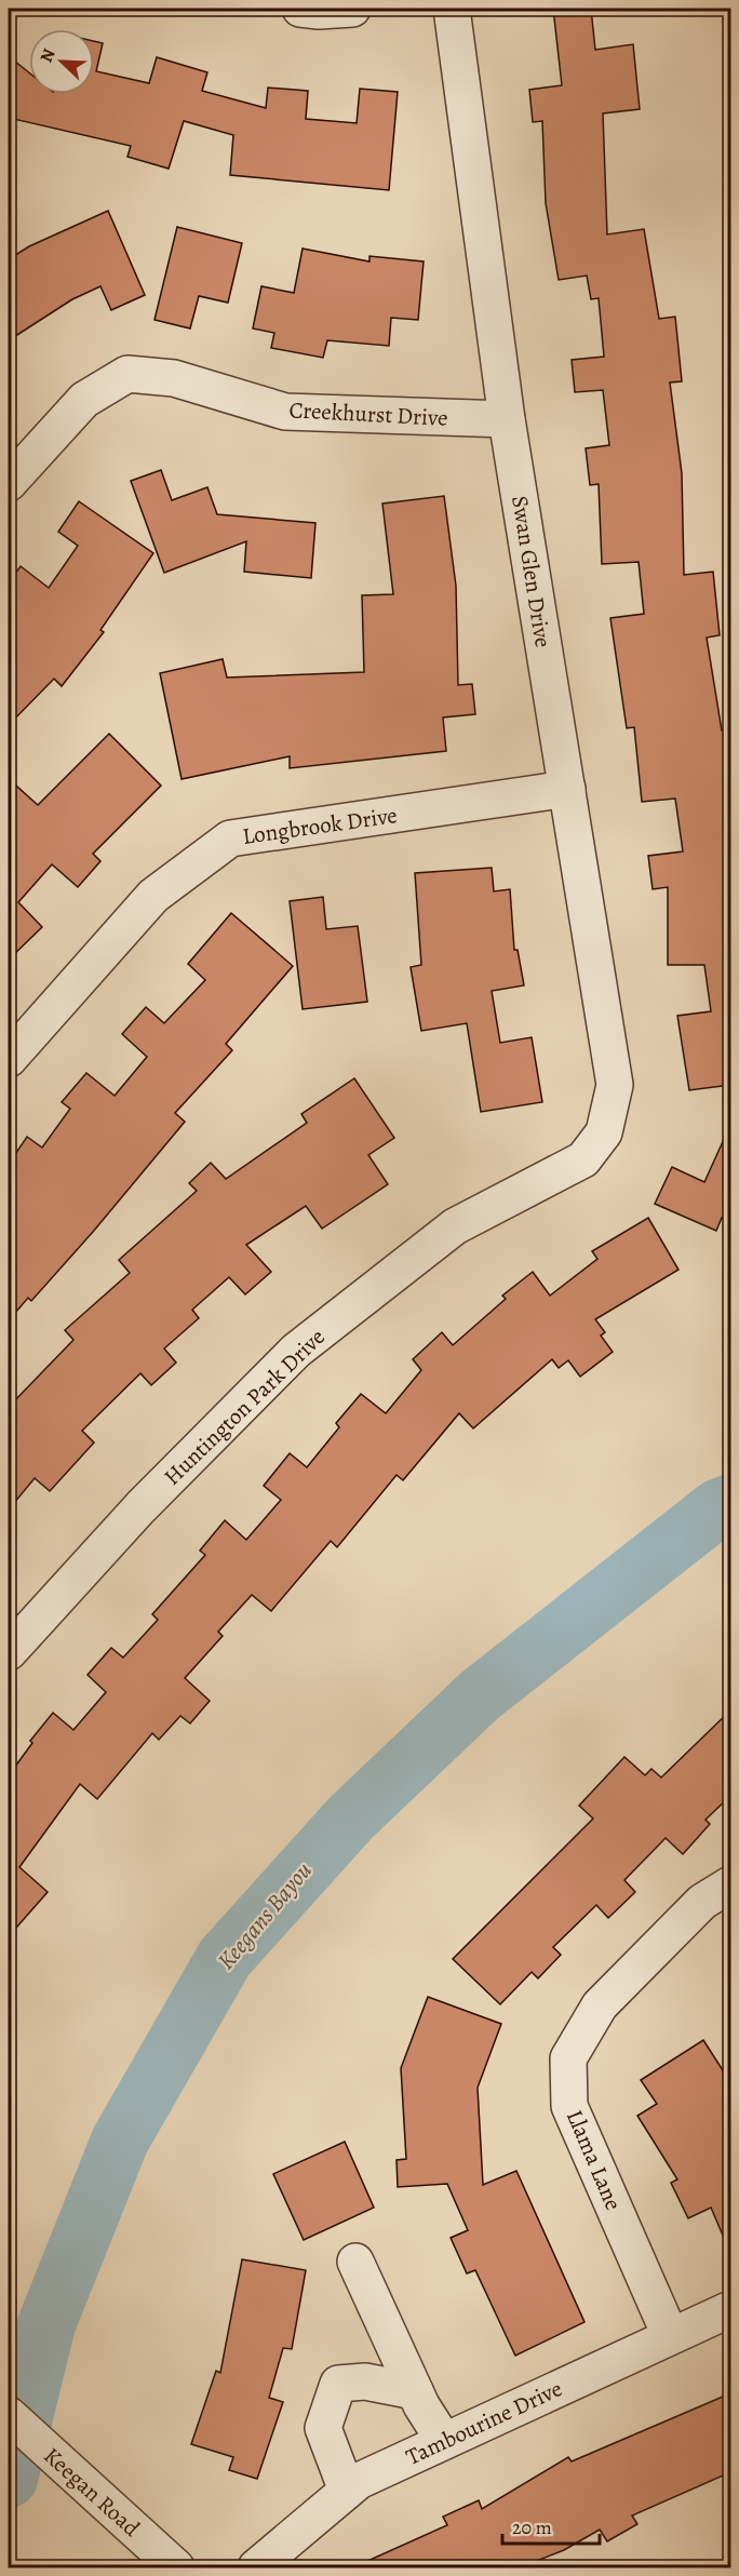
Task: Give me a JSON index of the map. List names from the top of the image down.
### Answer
{
  "streets": {
    "street": [
      "Creekhurst Drive",
      "Swan Glen Drive",
      "Longbrook Drive",
      "Huntington Park Drive",
      "Llama Lane",
      "Tambourine Drive",
      "Keegan Road"
    ]
  },
  "crossings": [
    ["Creekhurst Drive", "Swan Glen Drive"],
    ["Swan Glen Drive", "Longbrook Drive"],
    ["Swan Glen Drive", "Huntington Park Drive"],
    ["Llama Lane", "Tambourine Drive"]
  ],
  "water": ["Keegans Bayou"],
  "scale_bar": "20 m",
  "north": "top left"
}
